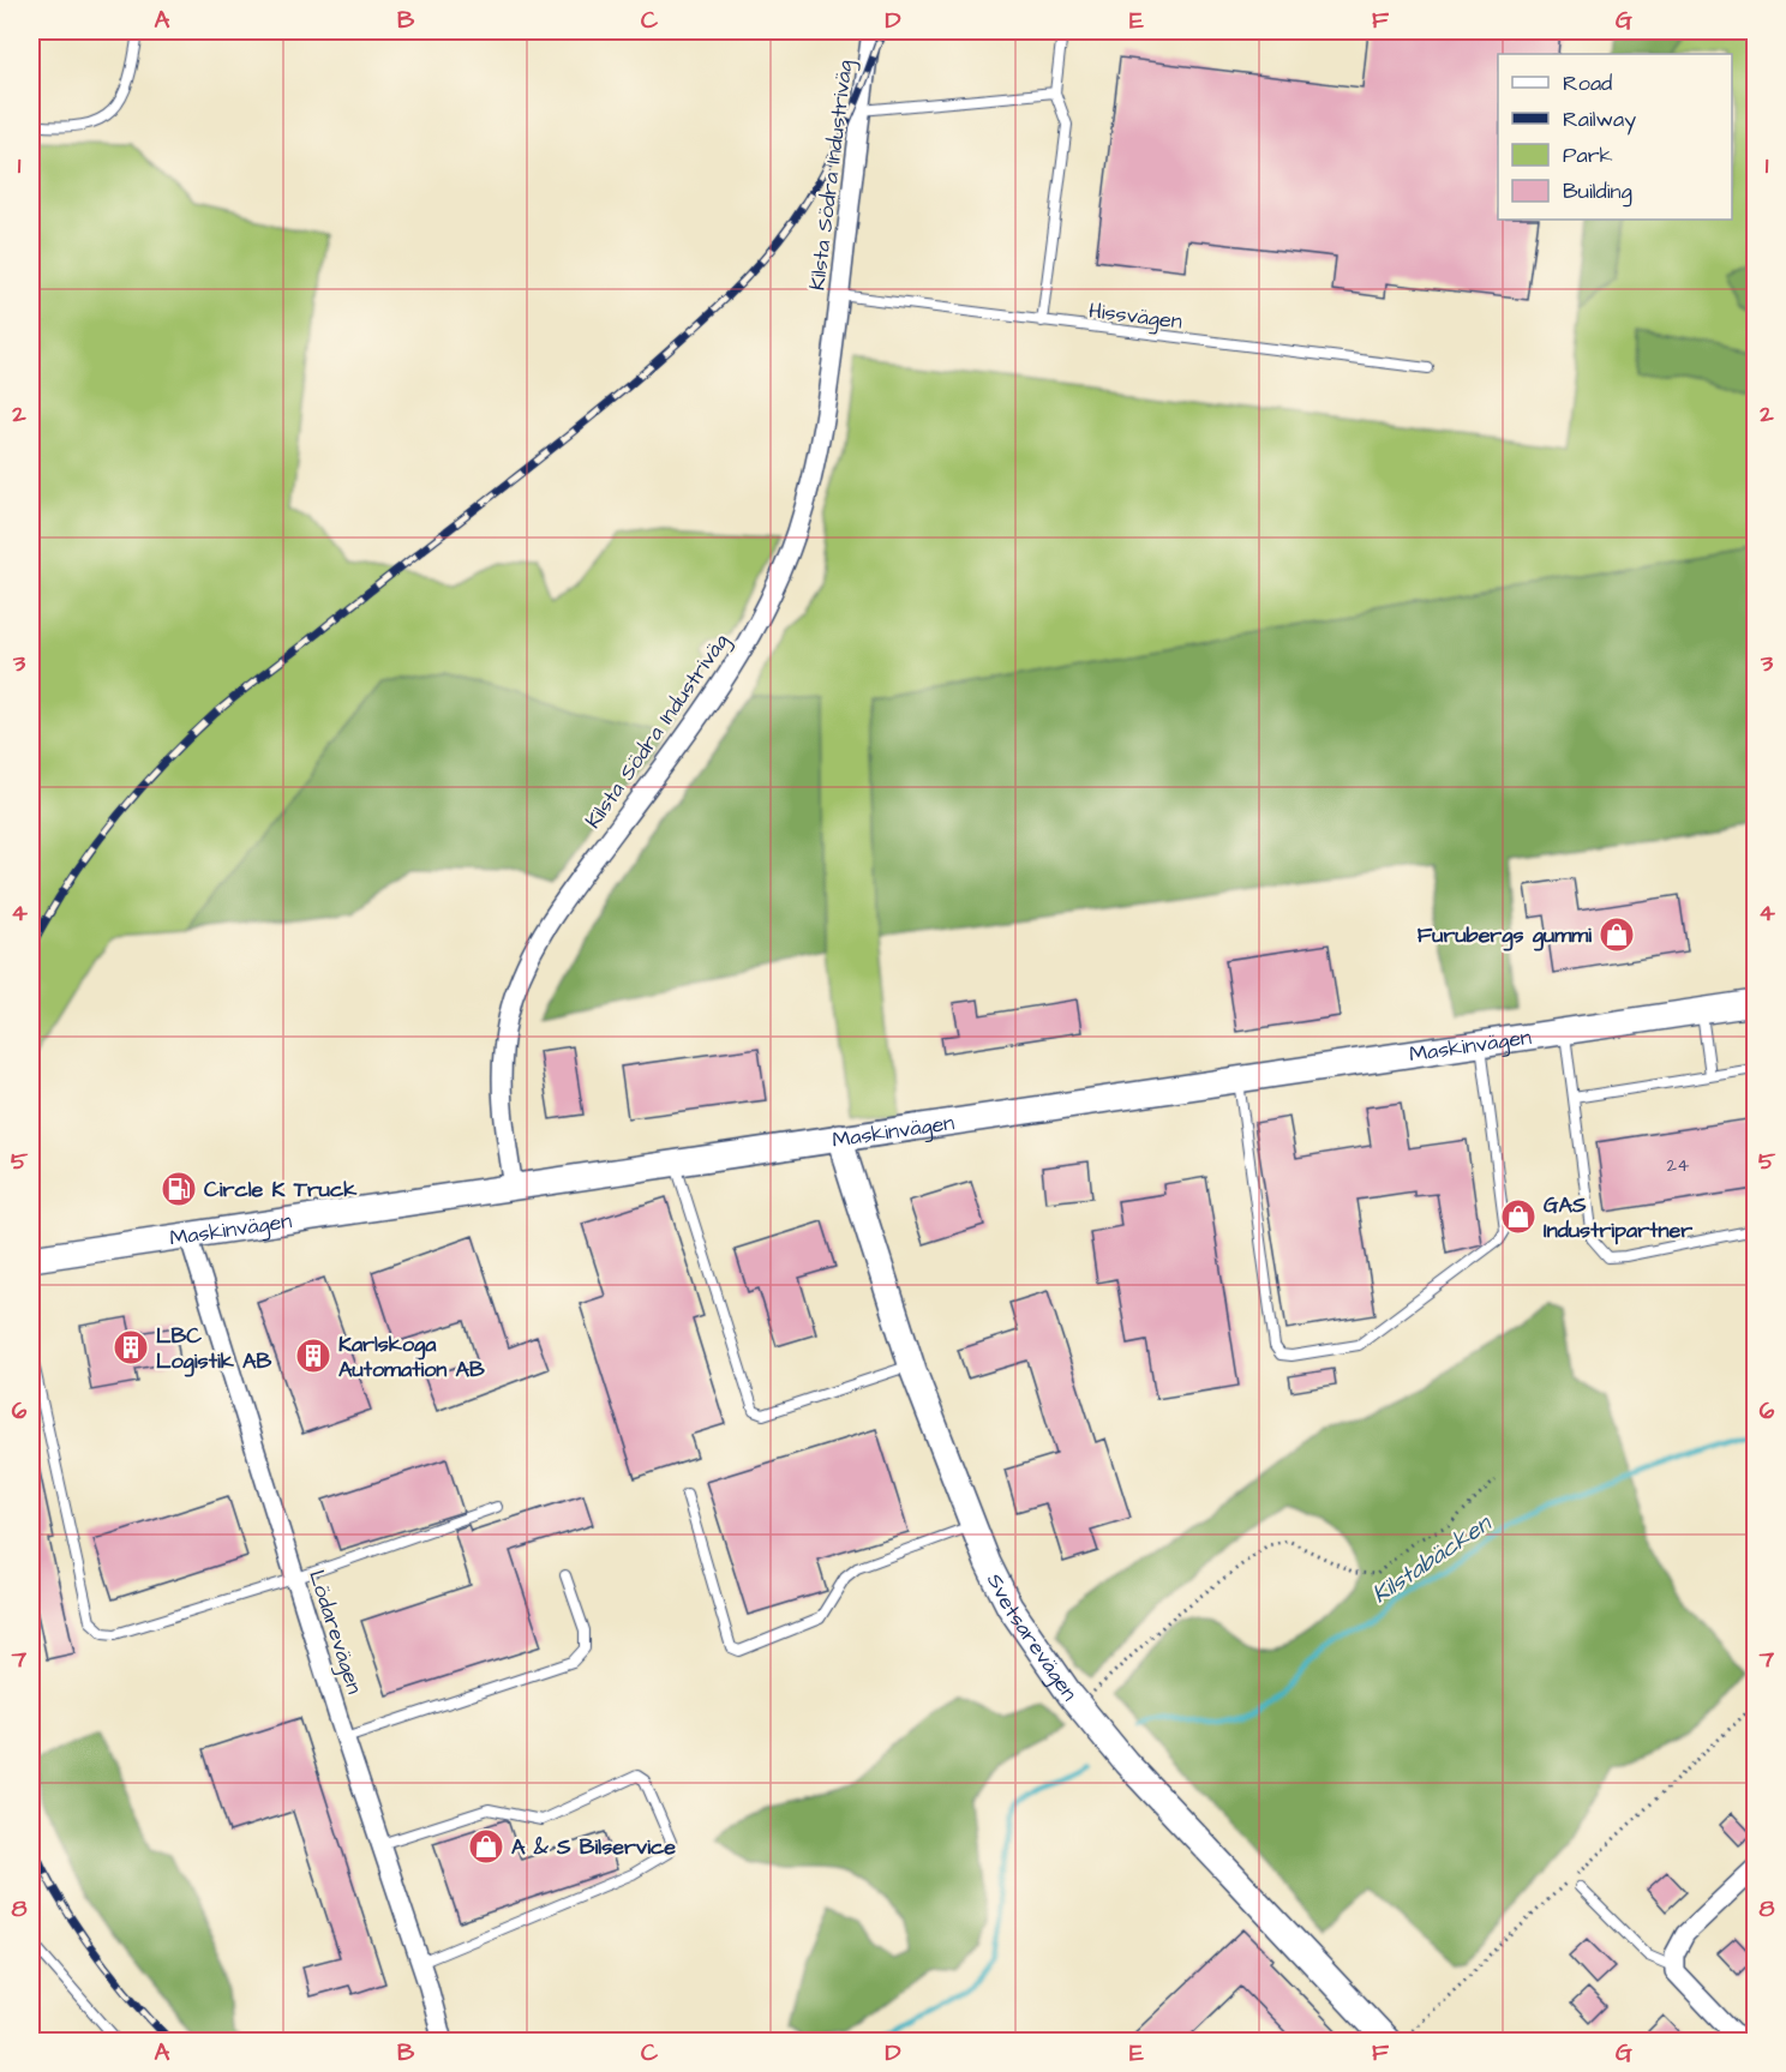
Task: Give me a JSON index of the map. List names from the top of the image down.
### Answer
{
  "streets": {
    "street": [
      "Kilsta Södra Industriväg",
      "Maskinvägen",
      "Lödarevägen",
      "Svetsarevägen"
    ],
    "lane": ["Hissvägen"]
  },
  "crossings": [
    ["Kilsta Södra Industriväg", "Hissvägen"],
    ["Kilsta Södra Industriväg", "Maskinvägen"],
    ["Maskinvägen", "Lödarevägen"],
    ["Maskinvägen", "Svetsarevägen"]
  ],
  "water": ["Kilstabäcken"],
  "places": {
    "shop": ["Furubergs gummi", "GAS Industripartner", "A & S Bilservice"],
    "fuel station": ["Circle K Truck"],
    "building": ["LBC Logistik AB", "Karlskoga Automation AB"]
  },
  "house_numbers": ["24"],
  "legend": [
    "Road",
    "Railway",
    "Park",
    "Building"
  ],
  "grid": {
    "columns": [
      "A",
      "B",
      "C",
      "D",
      "E",
      "F",
      "G"
    ],
    "rows": [
      "1",
      "2",
      "3",
      "4",
      "5",
      "6",
      "7",
      "8"
    ]
  }
}
